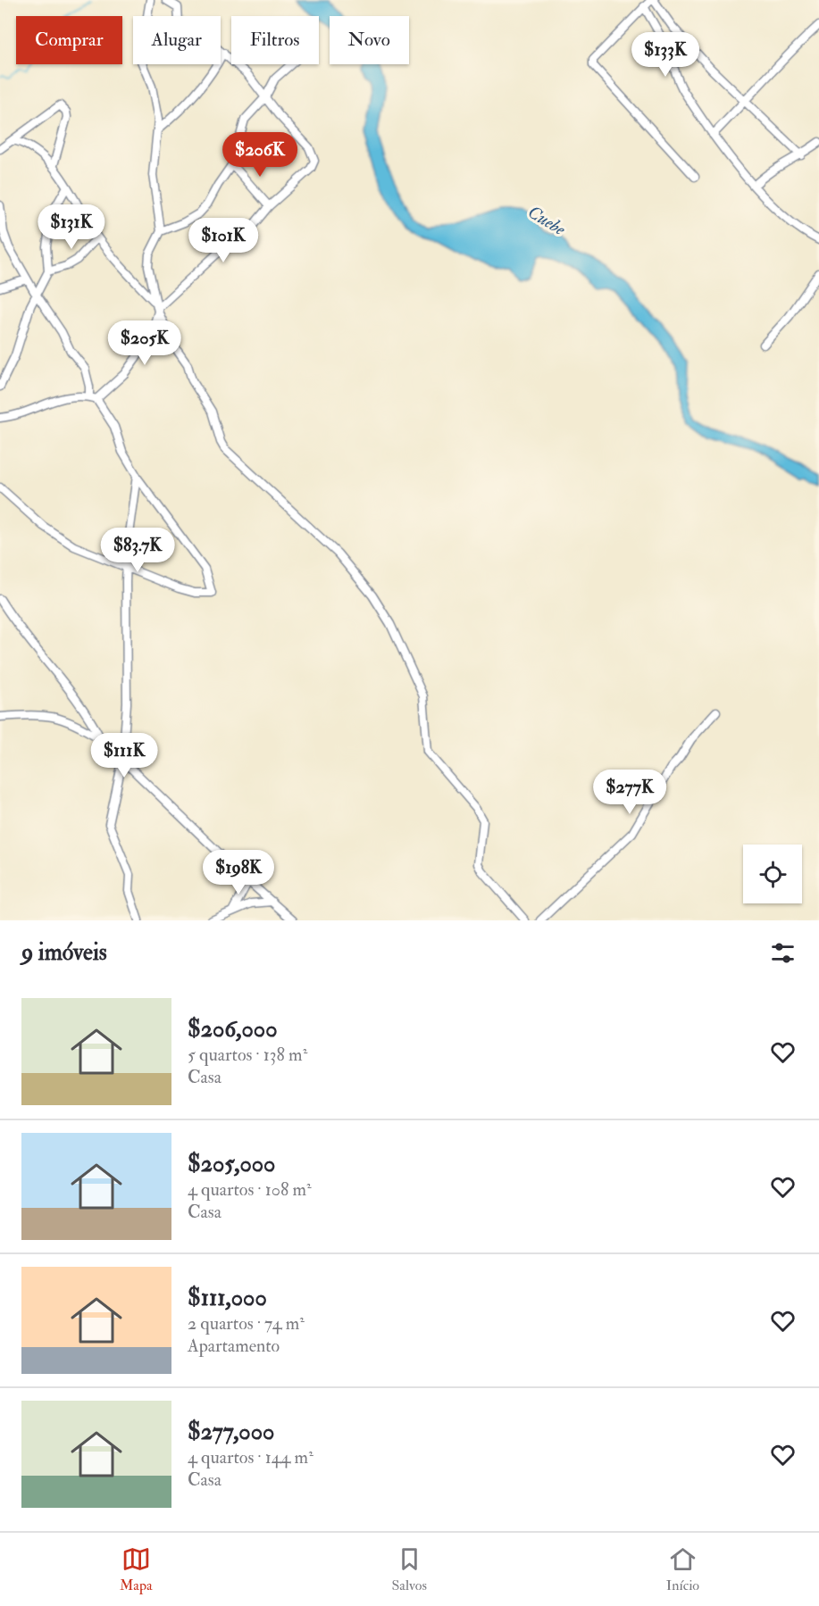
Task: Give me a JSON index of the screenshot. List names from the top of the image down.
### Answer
{
  "water": ["Cuebe"],
  "page": {
    "chip": [
      "Comprar",
      "Alugar",
      "Filtros",
      "Novo"
    ],
    "price": [
      "$133K",
      "$206K",
      "$131K",
      "$101K",
      "$205K",
      "$83.7K",
      "$111K",
      "$277K",
      "$198K"
    ],
    "heading": "9 imóveis",
    "list": [
      {
        "name": "$206,000",
        "note": "5 quartos · 138 m² · Casa"
      },
      {
        "name": "$205,000",
        "note": "4 quartos · 108 m² · Casa"
      },
      {
        "name": "$111,000",
        "note": "2 quartos · 74 m² · Apartamento"
      },
      {
        "name": "$277,000",
        "note": "4 quartos · 144 m² · Casa"
      }
    ],
    "tabs": ["Mapa", "Salvos", "Início"]
  }
}
